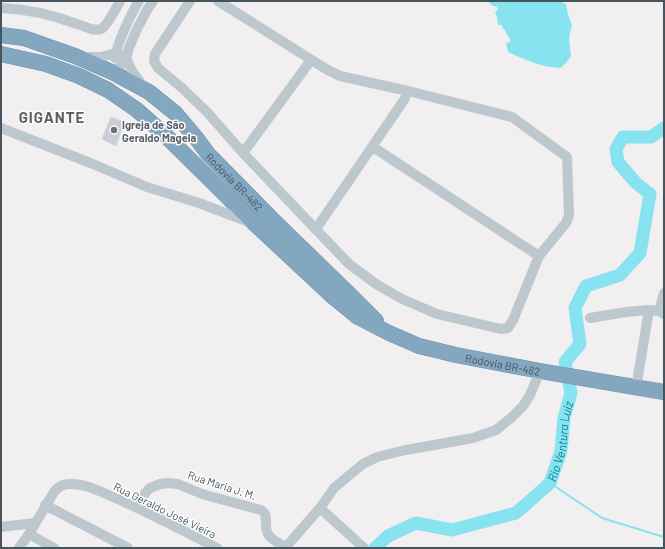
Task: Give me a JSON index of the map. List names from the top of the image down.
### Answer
{
  "streets": {
    "highway": ["Rodovia BR-482"],
    "street": ["Rua Maria J. M.", "Rua Geraldo José Vieira"]
  },
  "crossings": [
    ["Rua Maria J. M.", "Rua Geraldo José Vieira"]
  ],
  "districts": ["GIGANTE"],
  "water": ["Rio Ventura Luiz"],
  "places": ["Igreja de São Geraldo Magela"]
}
